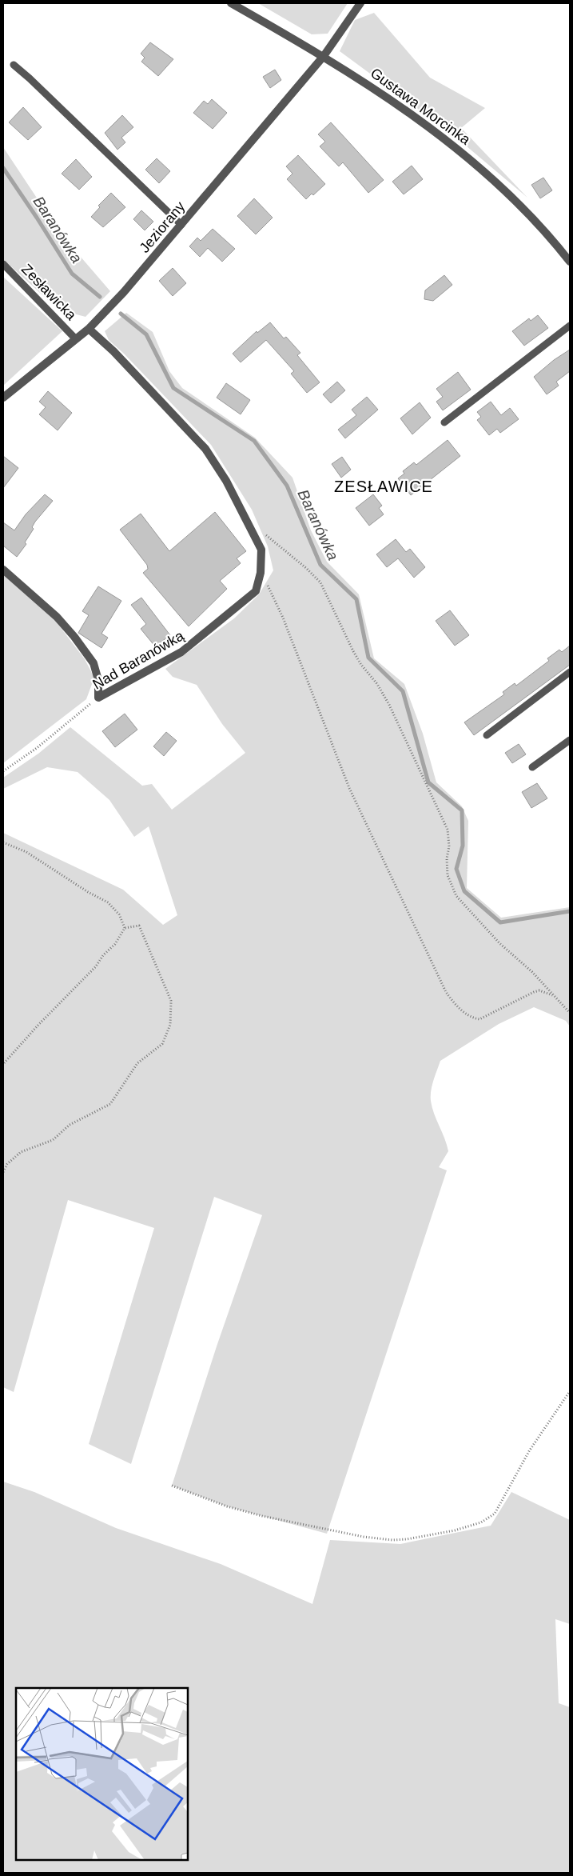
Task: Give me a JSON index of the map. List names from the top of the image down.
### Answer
{
  "streets": {
    "street": ["Gustawa Morcinka", "Jeziorany", "Nad Baranówką"],
    "lane": ["Zesławicka"]
  },
  "crossings": [
    ["Gustawa Morcinka", "Jeziorany"],
    ["Jeziorany", "Zesławicka"],
    ["Jeziorany", "Nad Baranówką"]
  ],
  "districts": ["ZESŁAWICE"],
  "water": ["Baranówka"]
}
